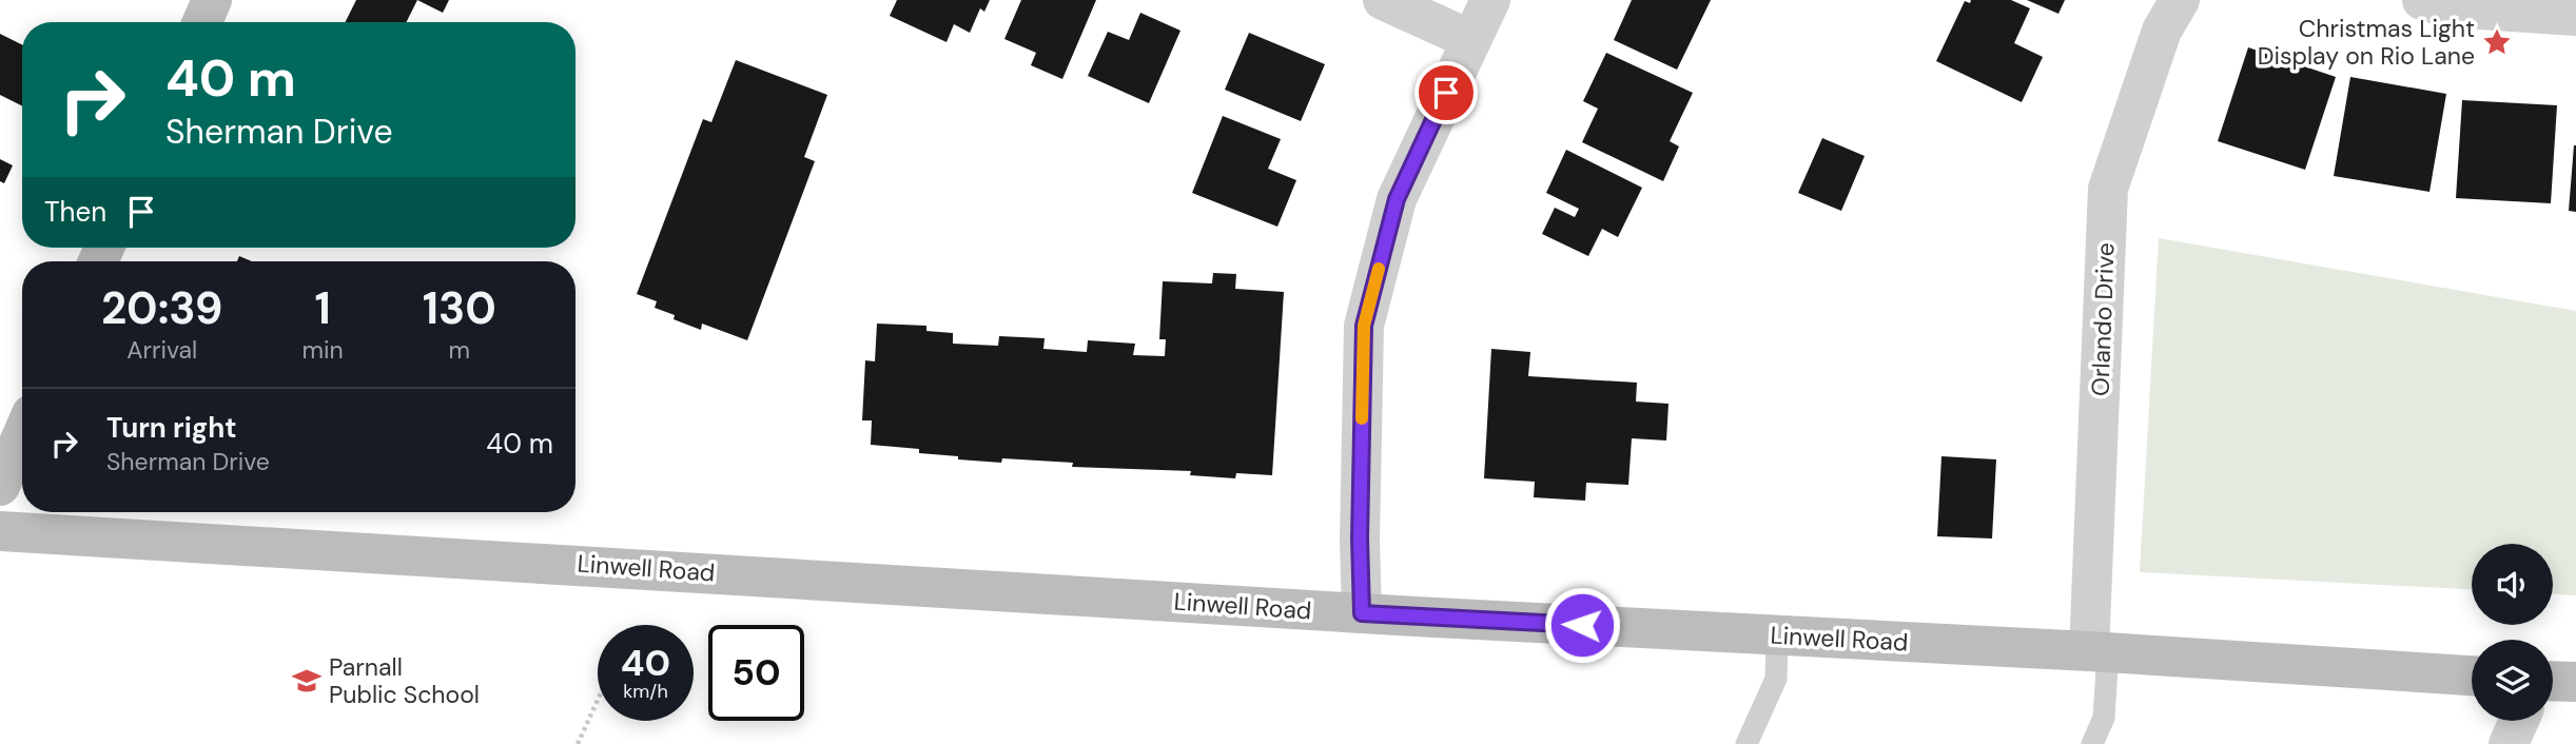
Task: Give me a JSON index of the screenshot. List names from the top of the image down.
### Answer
{
  "streets": {
    "main road": ["Linwell Road"],
    "street": ["Orlando Drive"]
  },
  "crossings": [
    ["Orlando Drive", "Linwell Road"]
  ],
  "places": {
    "place": ["Christmas Light Display on Rio Lane"],
    "school or university": ["Parnall Public School"]
  },
  "page": {
    "turn": ["40 m", "Sherman Drive"],
    "then": "Then",
    "eta": [
      "20:39",
      "Arrival",
      "1",
      "min",
      "130",
      "m"
    ],
    "list": [
      {
        "name": "Turn right",
        "note": "Sherman Drive",
        "value": "40 m"
      }
    ],
    "speed": "40 km/h",
    "limit": "50"
  }
}
